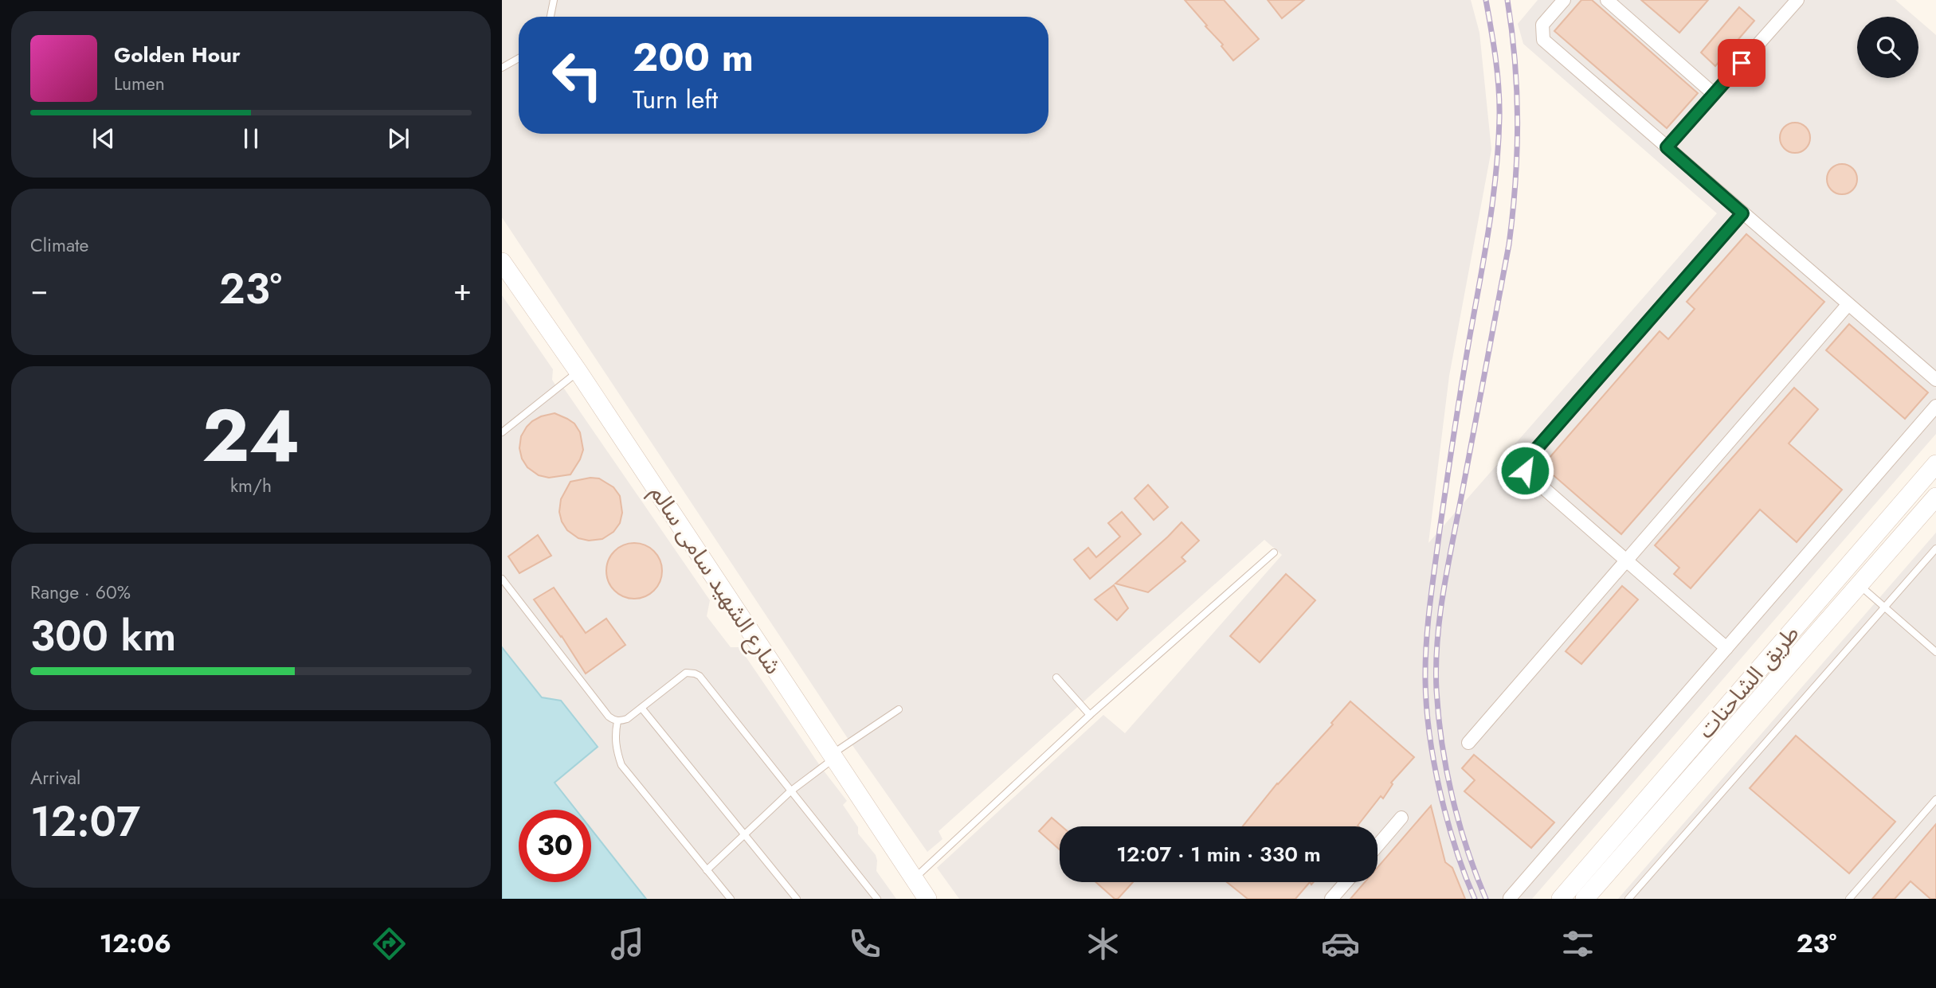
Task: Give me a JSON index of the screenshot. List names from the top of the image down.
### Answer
{
  "streets": {
    "main road": ["شارع الشهيد سامى سالم", "طريق الشاحنات"]
  },
  "page": {
    "turn": ["200 m", "Turn left"],
    "song": ["Golden Hour", "Lumen"],
    "tile": [
      "Climate",
      ["24", "km/h"],
      ["Range · 60%", "300 km"],
      ["Arrival", "12:07"]
    ],
    "heat": ["−", "23°", "+"],
    "limit": "30",
    "trip": "12:07 · 1 min · 330 m",
    "tabs": ["12:06", "23°"]
  }
}
